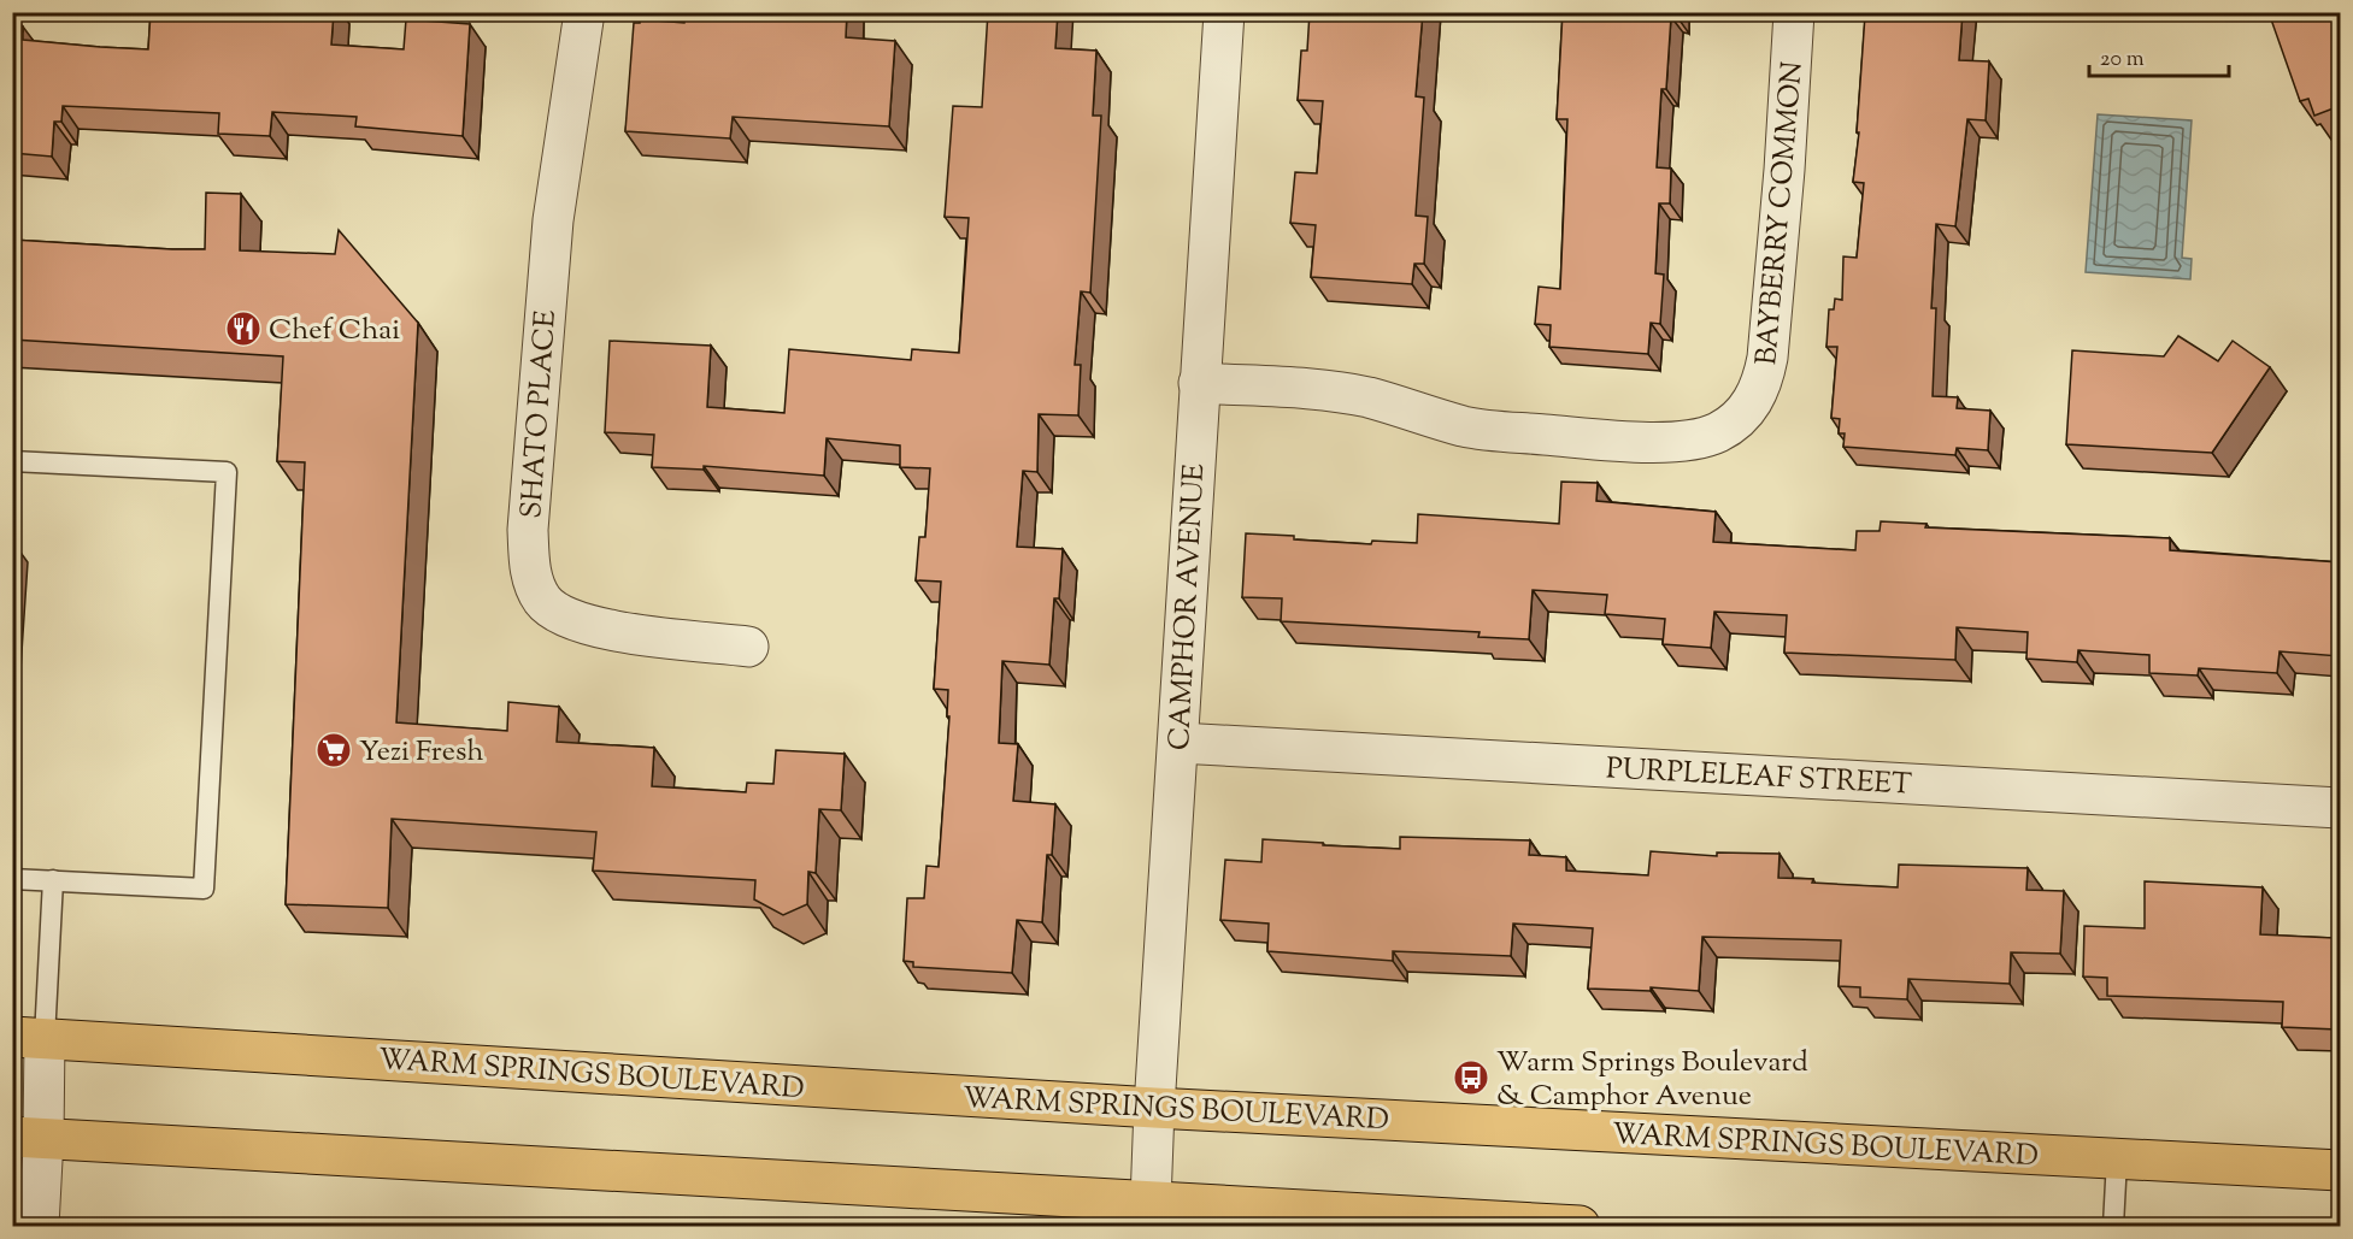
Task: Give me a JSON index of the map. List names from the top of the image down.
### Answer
{
  "streets": {
    "main road": ["WARM SPRINGS BOULEVARD"],
    "street": [
      "BAYBERRY COMMON",
      "SHATO PLACE",
      "CAMPHOR AVENUE",
      "PURPLELEAF STREET"
    ]
  },
  "crossings": [
    ["BAYBERRY COMMON", "CAMPHOR AVENUE"],
    ["CAMPHOR AVENUE", "PURPLELEAF STREET"],
    ["CAMPHOR AVENUE", "WARM SPRINGS BOULEVARD"]
  ],
  "places": {
    "restaurant": ["Chef Chai"],
    "supermarket": ["Yezi Fresh"],
    "bus stop": ["Warm Springs Boulevard & Camphor Avenue"]
  },
  "scale_bar": "20 m"
}
